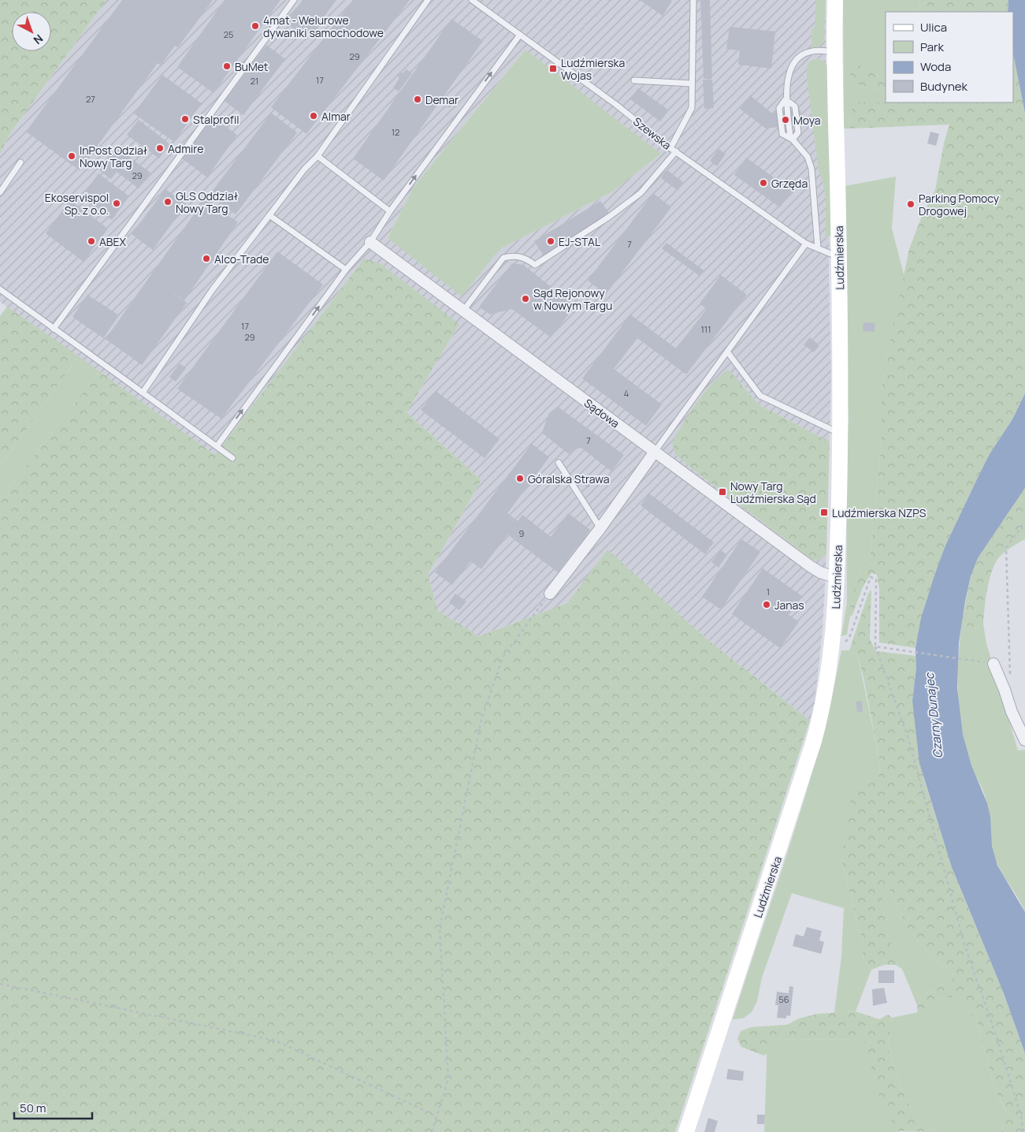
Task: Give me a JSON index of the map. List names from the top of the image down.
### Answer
{
  "streets": {
    "main road": ["Ludźmierska"],
    "street": ["Sądowa"],
    "lane": ["Szewska"]
  },
  "crossings": [
    ["Szewska", "Ludźmierska"],
    ["Ludźmierska", "Sądowa"]
  ],
  "water": ["Czarny Dunajec"],
  "places": {
    "other": [
      "4mat - Welurowe dywaniki samochodowe",
      "BuMet",
      "Demar",
      "Almar",
      "Stalprofil",
      "Moya",
      "Admire",
      "InPost Odział Nowy Targ",
      "Grzęda",
      "GLS Oddział Nowy Targ",
      "Ekoservispol Sp. z o.o.",
      "Parking Pomocy Drogowej",
      "ABEX",
      "EJ-STAL",
      "Alco-Trade",
      "Sąd Rejonowy w Nowym Targu",
      "Góralska Strawa",
      "Janas"
    ],
    "transit": ["Ludźmierska Wojas", "Nowy Targ Ludźmierska Sąd", "Ludźmierska NZPS"]
  },
  "house_numbers": [
    "25",
    "29",
    "17",
    "21",
    "27",
    "12",
    "29",
    "7",
    "17",
    "111",
    "29",
    "4",
    "7",
    "9",
    "1",
    "56"
  ],
  "legend": [
    "Ulica",
    "Park",
    "Woda",
    "Budynek"
  ],
  "scale_bar": "50 m",
  "north": "bottom right"
}
